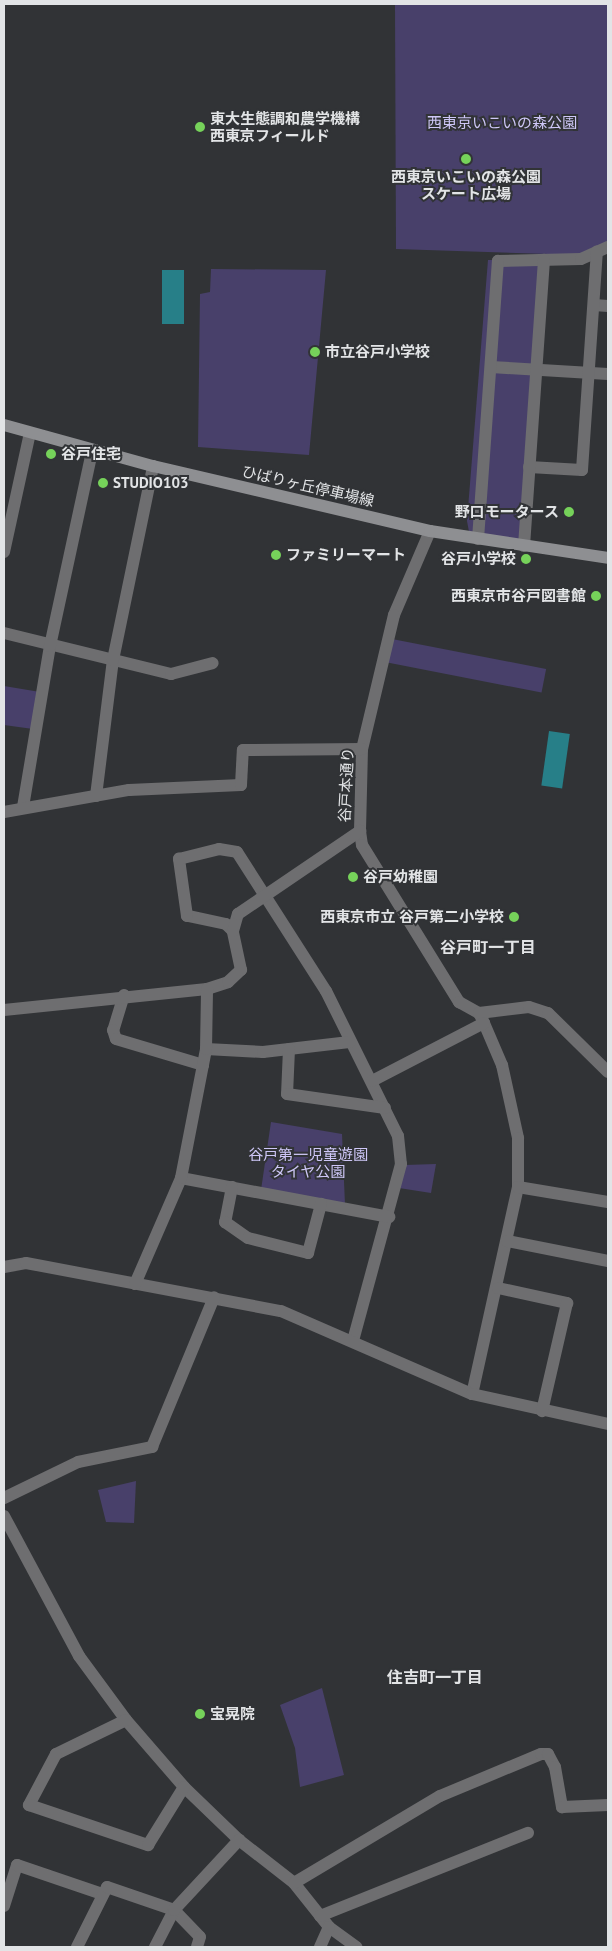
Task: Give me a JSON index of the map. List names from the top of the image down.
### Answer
{
  "streets": {
    "main road": ["ひばりヶ丘停車場線"],
    "street": ["谷戸本通り"]
  },
  "crossings": [
    ["ひばりヶ丘停車場線", "谷戸本通り"]
  ],
  "districts": ["谷戸町一丁目", "住吉町一丁目"],
  "parks": ["西東京いこいの森公園", "谷戸第一児童遊園 タイヤ公園"],
  "places": [
    "東大生態調和農学機構 西東京フィールド",
    "西東京いこいの森公園 スケート広場",
    "市立谷戸小学校",
    "谷戸住宅",
    "STUDIO103",
    "野口モータース",
    "ファミリーマート",
    "谷戸小学校",
    "西東京市谷戸図書館",
    "谷戸幼稚園",
    "西東京市立 谷戸第二小学校",
    "宝晃院"
  ]
}
